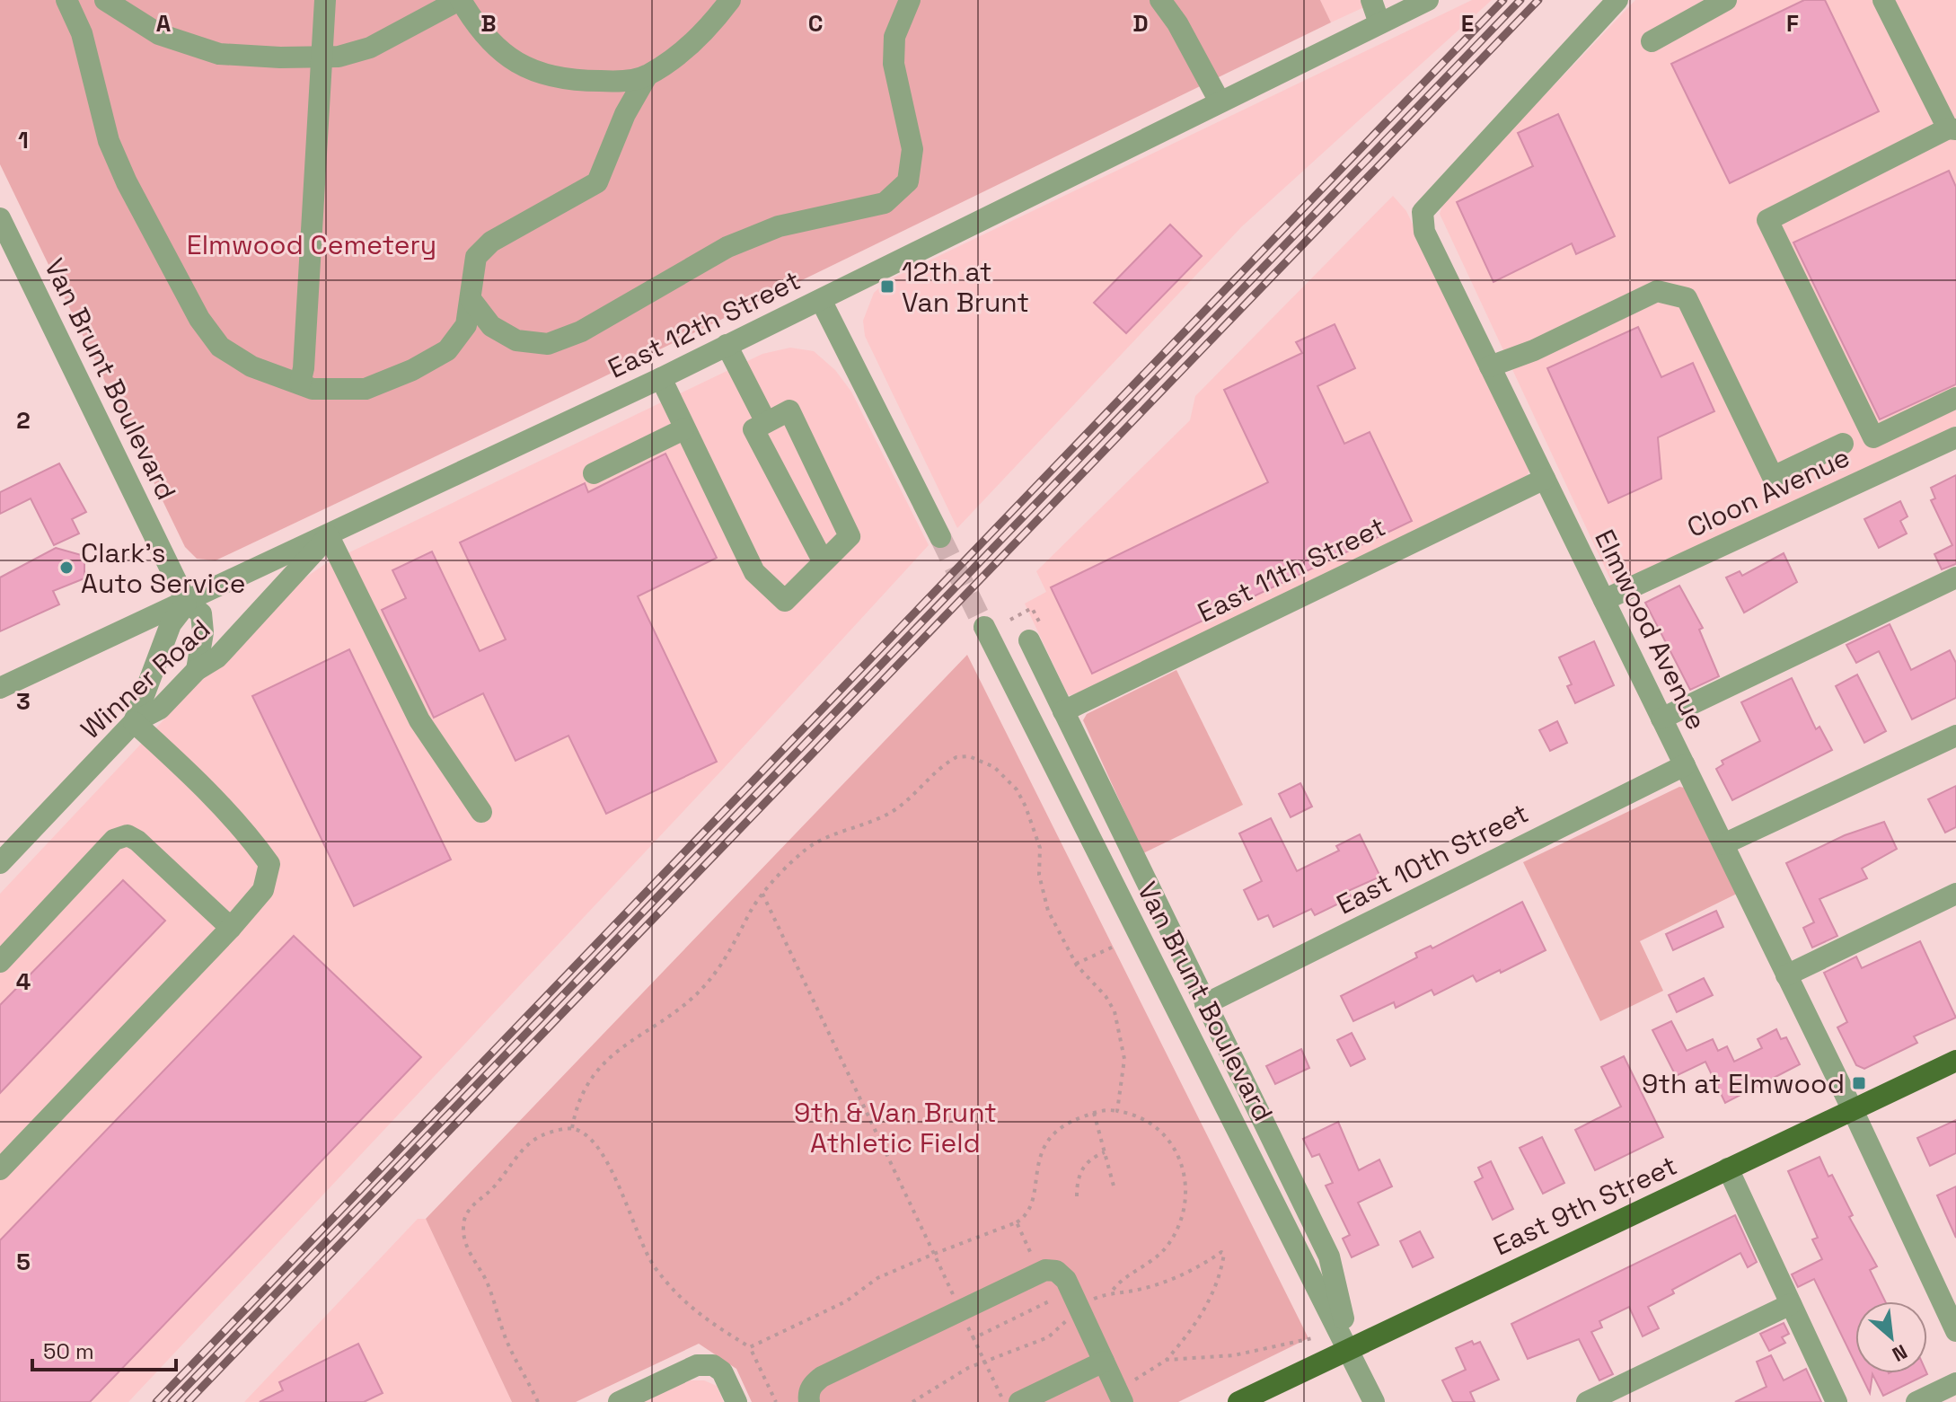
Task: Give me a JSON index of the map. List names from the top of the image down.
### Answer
{
  "streets": {
    "main road": ["East 9th Street"],
    "street": [
      "East 12th Street",
      "Van Brunt Boulevard",
      "Cloon Avenue",
      "East 11th Street",
      "Elmwood Avenue",
      "Winner Road",
      "East 10th Street"
    ]
  },
  "crossings": [
    ["East 12th Street", "Van Brunt Boulevard"],
    ["East 12th Street", "Winner Road"],
    ["Van Brunt Boulevard", "Winner Road"],
    ["Van Brunt Boulevard", "East 9th Street"],
    ["Cloon Avenue", "Elmwood Avenue"],
    ["East 11th Street", "Elmwood Avenue"],
    ["Elmwood Avenue", "East 10th Street"],
    ["Elmwood Avenue", "East 9th Street"]
  ],
  "parks": ["Elmwood Cemetery", "9th & Van Brunt Athletic Field"],
  "places": {
    "transit": ["12th at Van Brunt", "9th at Elmwood"],
    "other": ["Clark's Auto Service"]
  },
  "scale_bar": "50 m",
  "north": "bottom right",
  "grid": {
    "columns": [
      "A",
      "B",
      "C",
      "D",
      "E",
      "F"
    ],
    "rows": [
      "1",
      "2",
      "3",
      "4",
      "5"
    ]
  }
}
